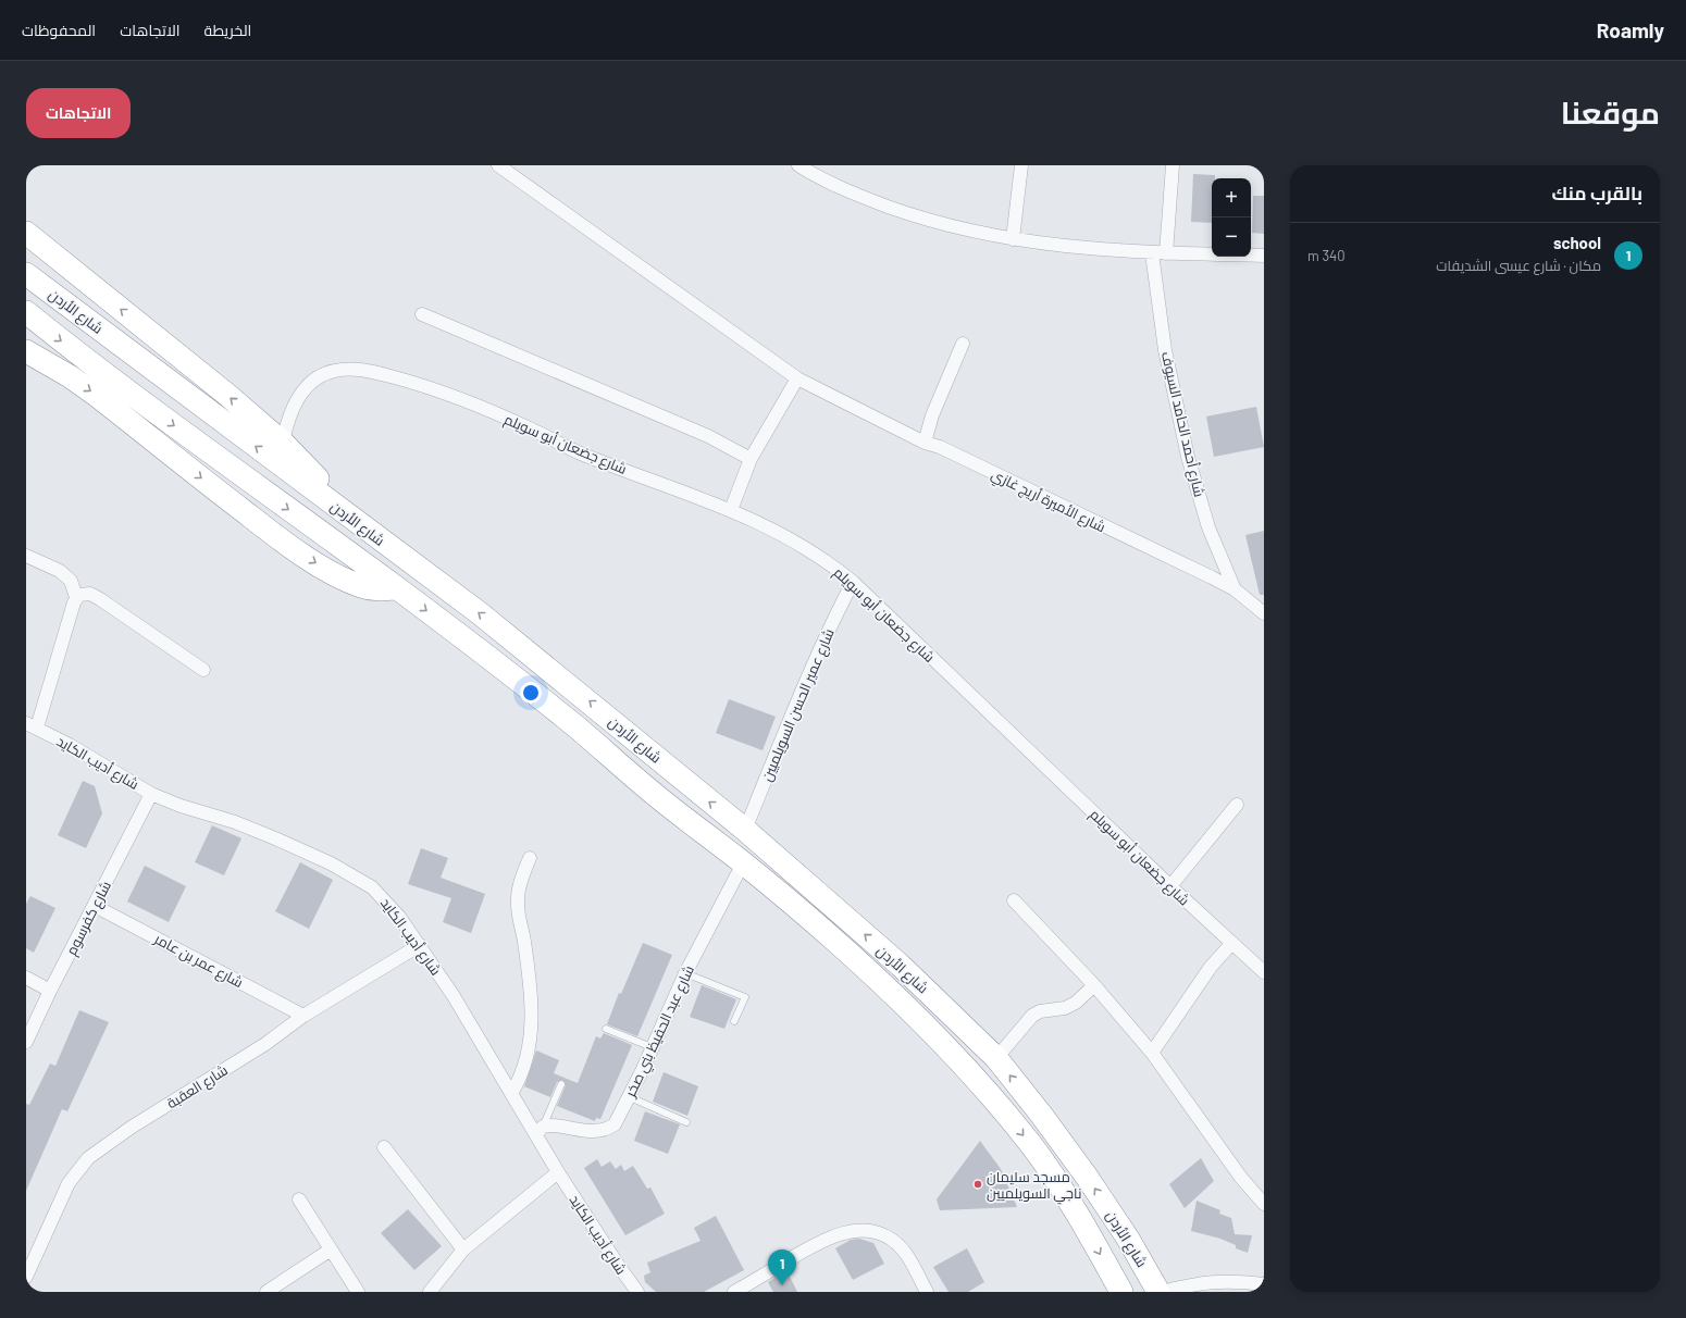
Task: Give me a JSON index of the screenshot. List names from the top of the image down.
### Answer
{
  "streets": {
    "highway": ["شارع الأردن"],
    "street": [
      "شارع أحمد الحامد السيوف",
      "شارع جضعان أبو سويلم",
      "شارع الأميرة أريج غازي",
      "شارع عمير الحسن السويلميين",
      "شارع أديب الكايد",
      "شارع كفرسوم",
      "شارع عمر بن عامر",
      "شارع عبد الحفيظ بني صخر",
      "شارع العقبة"
    ]
  },
  "crossings": [
    ["شارع الأردن", "شارع جضعان أبو سويلم"],
    ["شارع الأردن", "شارع عمير الحسن السويلميين"],
    ["شارع الأردن", "شارع عبد الحفيظ بني صخر"],
    ["شارع أحمد الحامد السيوف", "شارع الأميرة أريج غازي"],
    ["شارع جضعان أبو سويلم", "شارع عمير الحسن السويلميين"],
    ["شارع أديب الكايد", "شارع كفرسوم"],
    ["شارع أديب الكايد", "شارع عبد الحفيظ بني صخر"],
    ["شارع أديب الكايد", "شارع العقبة"],
    ["شارع كفرسوم", "شارع عمر بن عامر"],
    ["شارع عمر بن عامر", "شارع العقبة"]
  ],
  "places": ["مسجد سليمان ناجي السويلميين"],
  "page": {
    "header": "Roamly",
    "nav": ["الخريطة", "الاتجاهات", "المحفوظات"],
    "title": "موقعنا",
    "buttons": "الاتجاهات",
    "heading": "بالقرب منك",
    "map_buttons": ["+", "−"],
    "list": [
      {
        "mark": "1",
        "name": "school",
        "note": "مكان · شارع عيسى الشديفات",
        "value": "340 m"
      }
    ],
    "pins": "1"
  }
}
